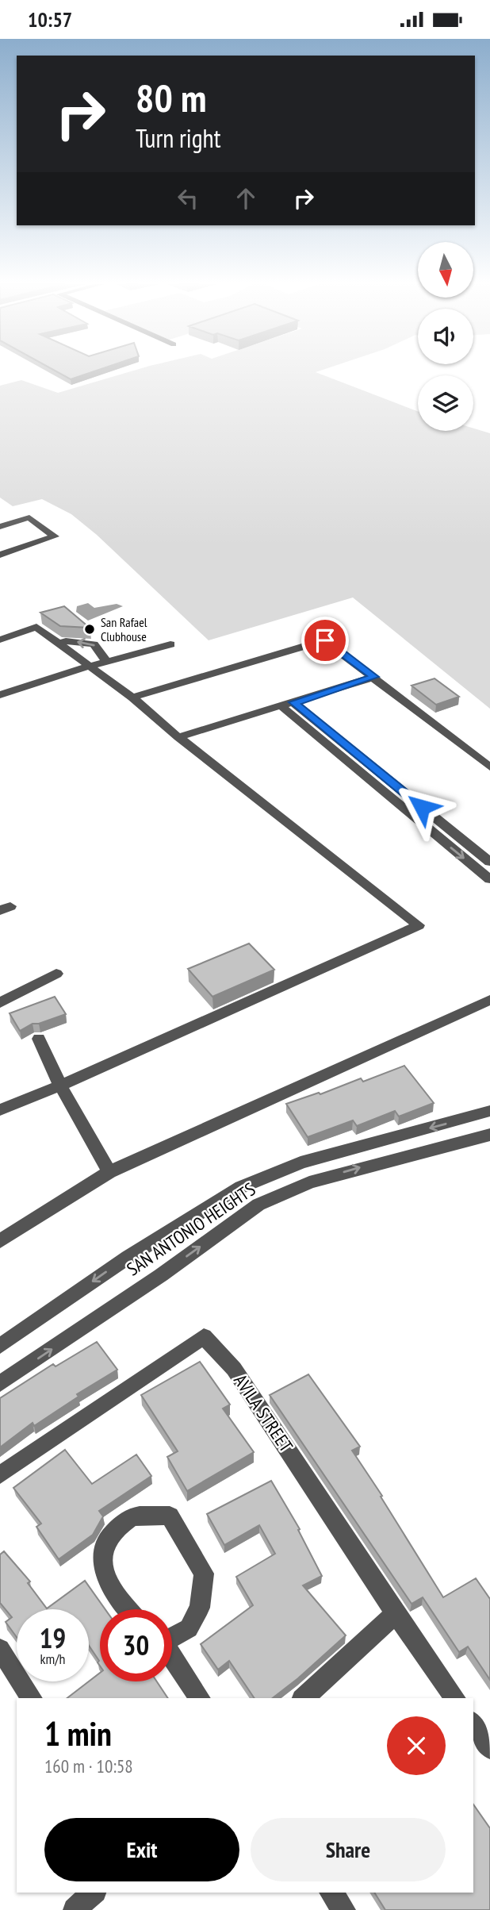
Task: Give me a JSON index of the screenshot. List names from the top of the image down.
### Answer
{
  "streets": {
    "street": ["SAN ANTONIO HEIGHTS", "AVILA STREET"]
  },
  "places": ["San Rafael Clubhouse"],
  "north": "bottom",
  "page": {
    "status": "10:57",
    "turn": ["80 m", "Turn right"],
    "speed": "19 km/h",
    "limit": "30",
    "heading": ["1 min", "160 m · 10:58"],
    "buttons": ["Exit", "Share"]
  }
}
